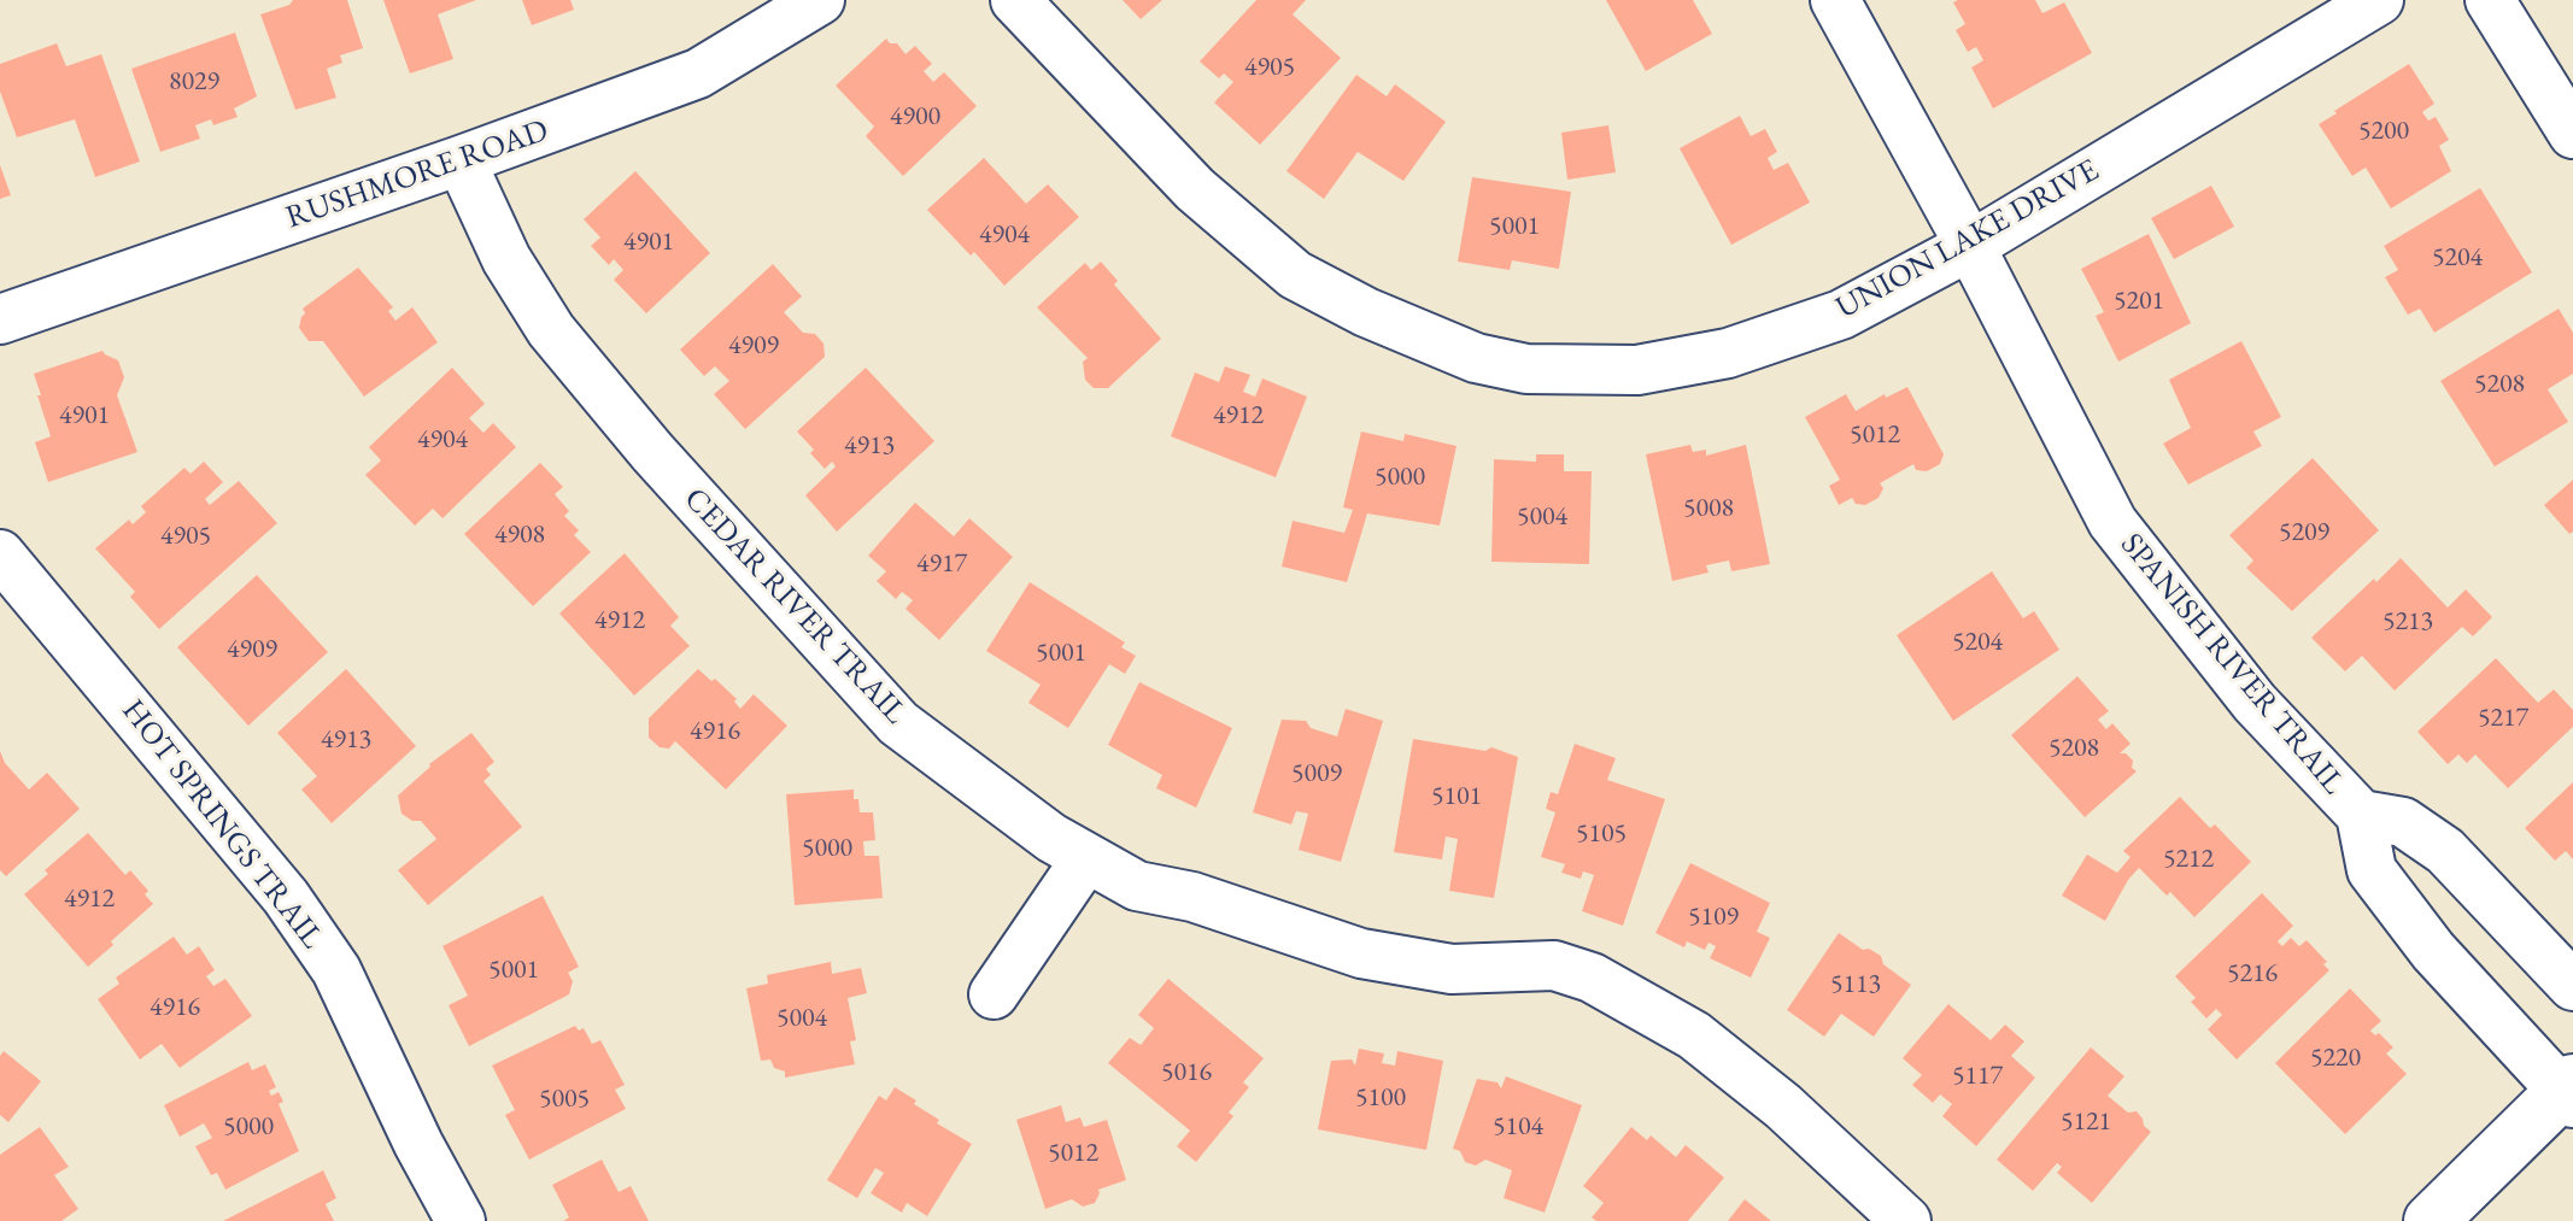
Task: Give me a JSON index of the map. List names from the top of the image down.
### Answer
{
  "streets": {
    "street": [
      "RUSHMORE ROAD",
      "UNION LAKE DRIVE",
      "CEDAR RIVER TRAIL",
      "SPANISH RIVER TRAIL",
      "HOT SPRINGS TRAIL"
    ]
  },
  "crossings": [
    ["RUSHMORE ROAD", "CEDAR RIVER TRAIL"],
    ["UNION LAKE DRIVE", "SPANISH RIVER TRAIL"]
  ],
  "house_numbers": [
    "4905",
    "8029",
    "4900",
    "5200",
    "5001",
    "4904",
    "4901",
    "5204",
    "5201",
    "4909",
    "5208",
    "4901",
    "4912",
    "5012",
    "4904",
    "4913",
    "5000",
    "5008",
    "5004",
    "5209",
    "4908",
    "4905",
    "4917",
    "4912",
    "5213",
    "5204",
    "4909",
    "5001",
    "5217",
    "4916",
    "4913",
    "5208",
    "5009",
    "5101",
    "5105",
    "5000",
    "5212",
    "4912",
    "5109",
    "5001",
    "5216",
    "5113",
    "4916",
    "5004",
    "5220",
    "5016",
    "5117",
    "5100",
    "5005",
    "5121",
    "5000",
    "5104",
    "5012"
  ]
}
